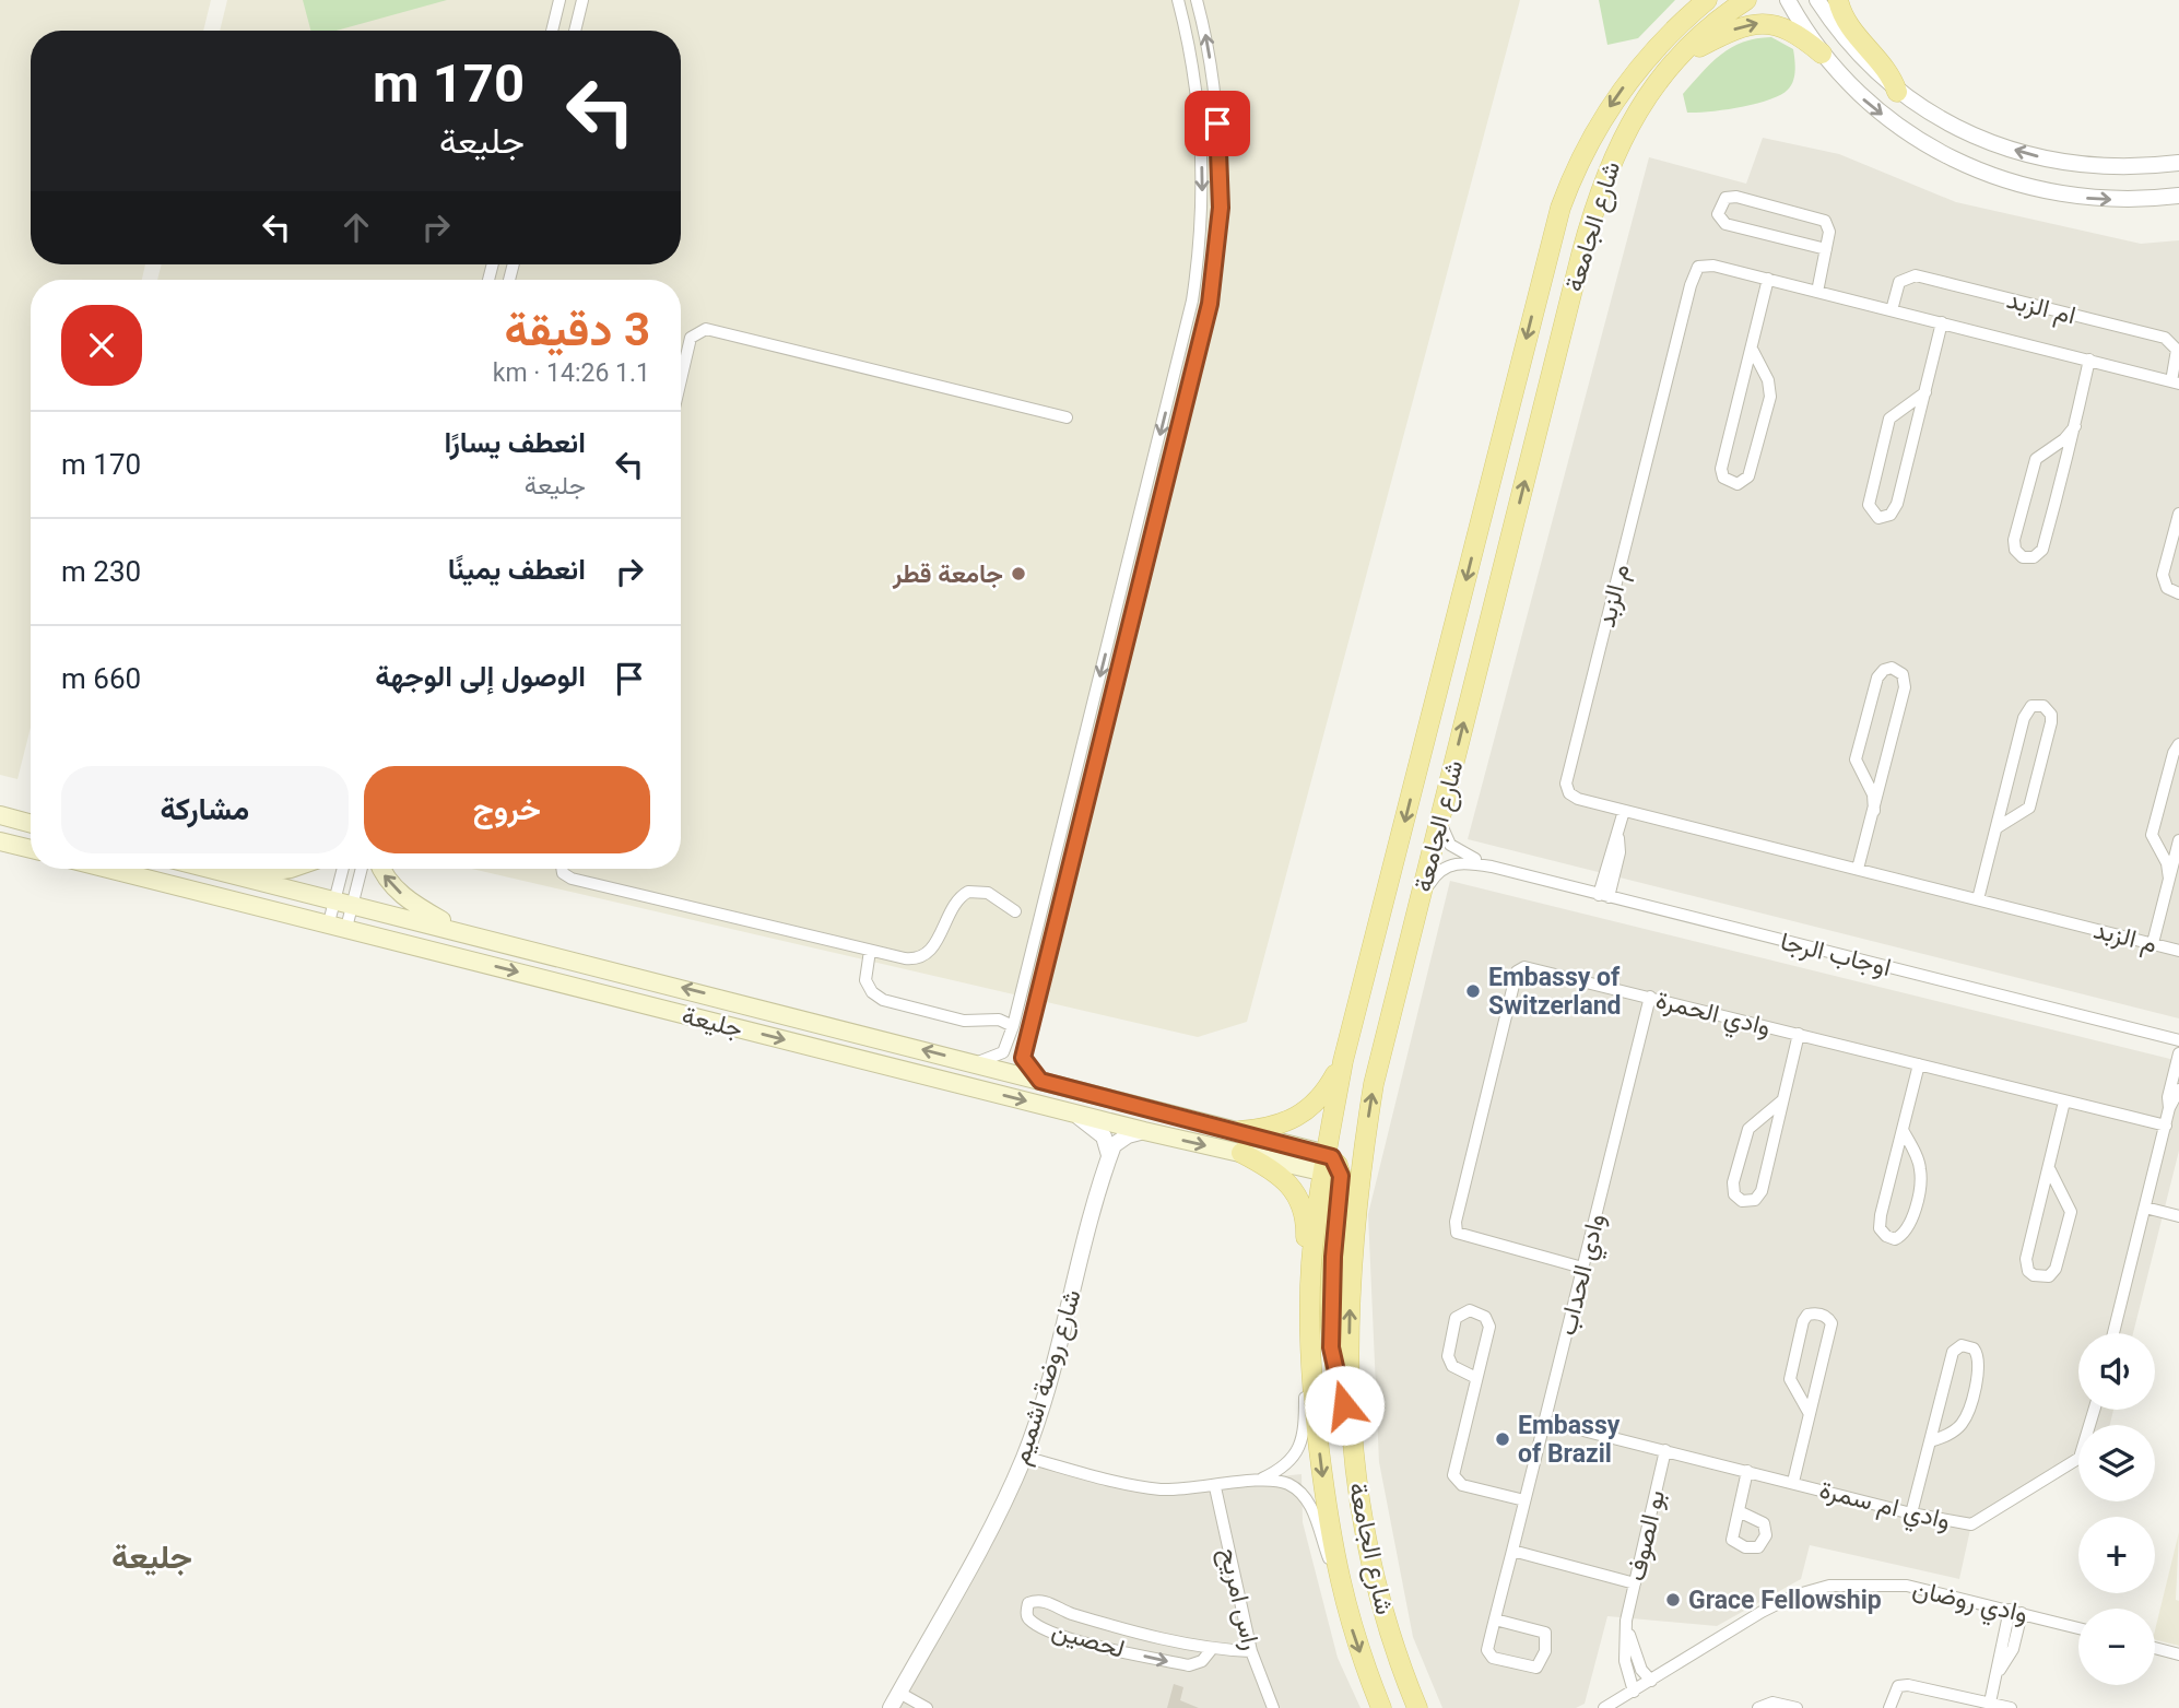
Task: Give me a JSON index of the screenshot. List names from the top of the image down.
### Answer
{
  "streets": {
    "main road": ["شارع الجامعة", "جليعة"],
    "street": [
      "ام الزبد",
      "م الزبد",
      "اوجاب الرجا",
      "وادي الحمرة",
      "وادي الحداب",
      "شارع روضة اشميم",
      "وادي ام سمرة",
      "بو الصوف",
      "راس امريح",
      "وادي روضان",
      "لحصين"
    ]
  },
  "crossings": [
    ["شارع الجامعة", "اوجاب الرجا"],
    ["شارع الجامعة", "جليعة"],
    ["ام الزبد", "م الزبد"],
    ["وادي الحمرة", "وادي الحداب"],
    ["وادي الحداب", "وادي ام سمرة"],
    ["وادي ام سمرة", "بو الصوف"],
    ["بو الصوف", "وادي روضان"],
    ["راس امريح", "لحصين"]
  ],
  "districts": ["جليعة"],
  "places": [
    "جامعة قطر",
    "Embassy of Switzerland",
    "Embassy of Brazil",
    "Grace Fellowship"
  ],
  "page": {
    "turn": ["170 m", "جليعة"],
    "heading": ["3 دقيقة", "1.1 km · 14:26"],
    "list": [
      {
        "name": "انعطف يسارًا",
        "note": "جليعة",
        "value": "170 m"
      },
      {
        "name": "انعطف يمينًا",
        "value": "230 m"
      },
      {
        "name": "الوصول إلى الوجهة",
        "value": "660 m"
      }
    ],
    "buttons": ["خروج", "مشاركة"],
    "map_buttons": ["+", "−"]
  }
}
